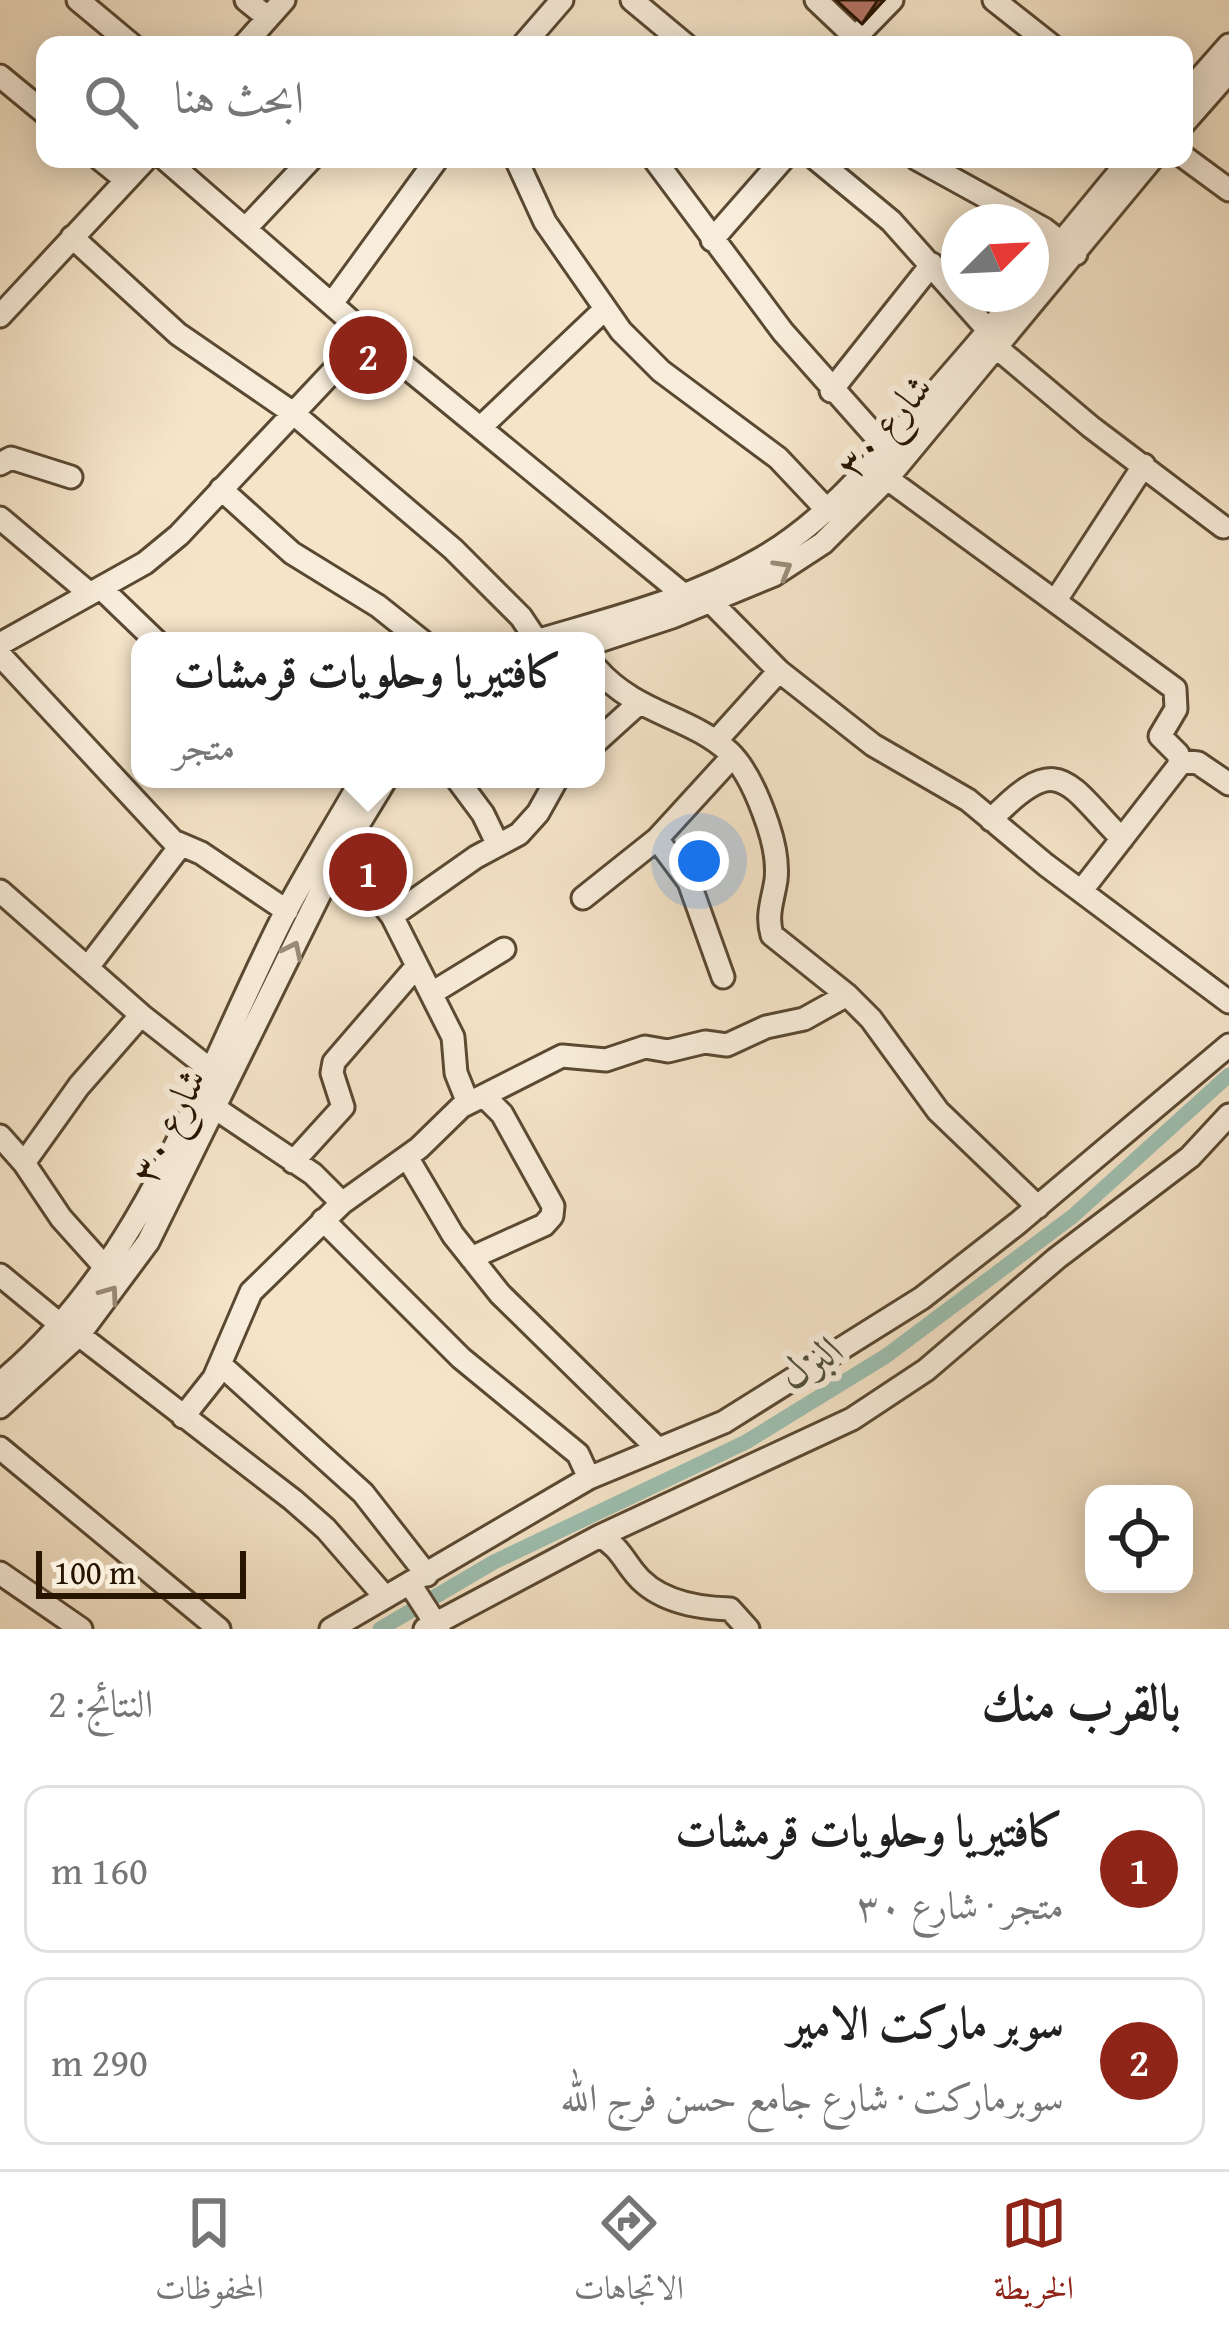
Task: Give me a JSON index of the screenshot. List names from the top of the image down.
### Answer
{
  "streets": {
    "street": ["شارع ٣٠"]
  },
  "water": ["البزل"],
  "scale_bar": "100 m",
  "north": "top right",
  "page": {
    "search": "ابحث هنا",
    "pins": ["2", "1"],
    "popup": ["كافتيريا وحلويات قرمشات", "متجر"],
    "scale": "100 m",
    "heading": ["بالقرب منك", "النتائج: 2"],
    "list": [
      {
        "mark": "1",
        "name": "كافتيريا وحلويات قرمشات",
        "note": "متجر · شارع ٣٠",
        "value": "160 m"
      },
      {
        "mark": "2",
        "name": "سوبر ماركت الامير",
        "note": "سوبرماركت · شارع جامع حسن فرج الله",
        "value": "290 m"
      }
    ],
    "nav": ["الخريطة", "الاتجاهات", "المحفوظات"]
  }
}
